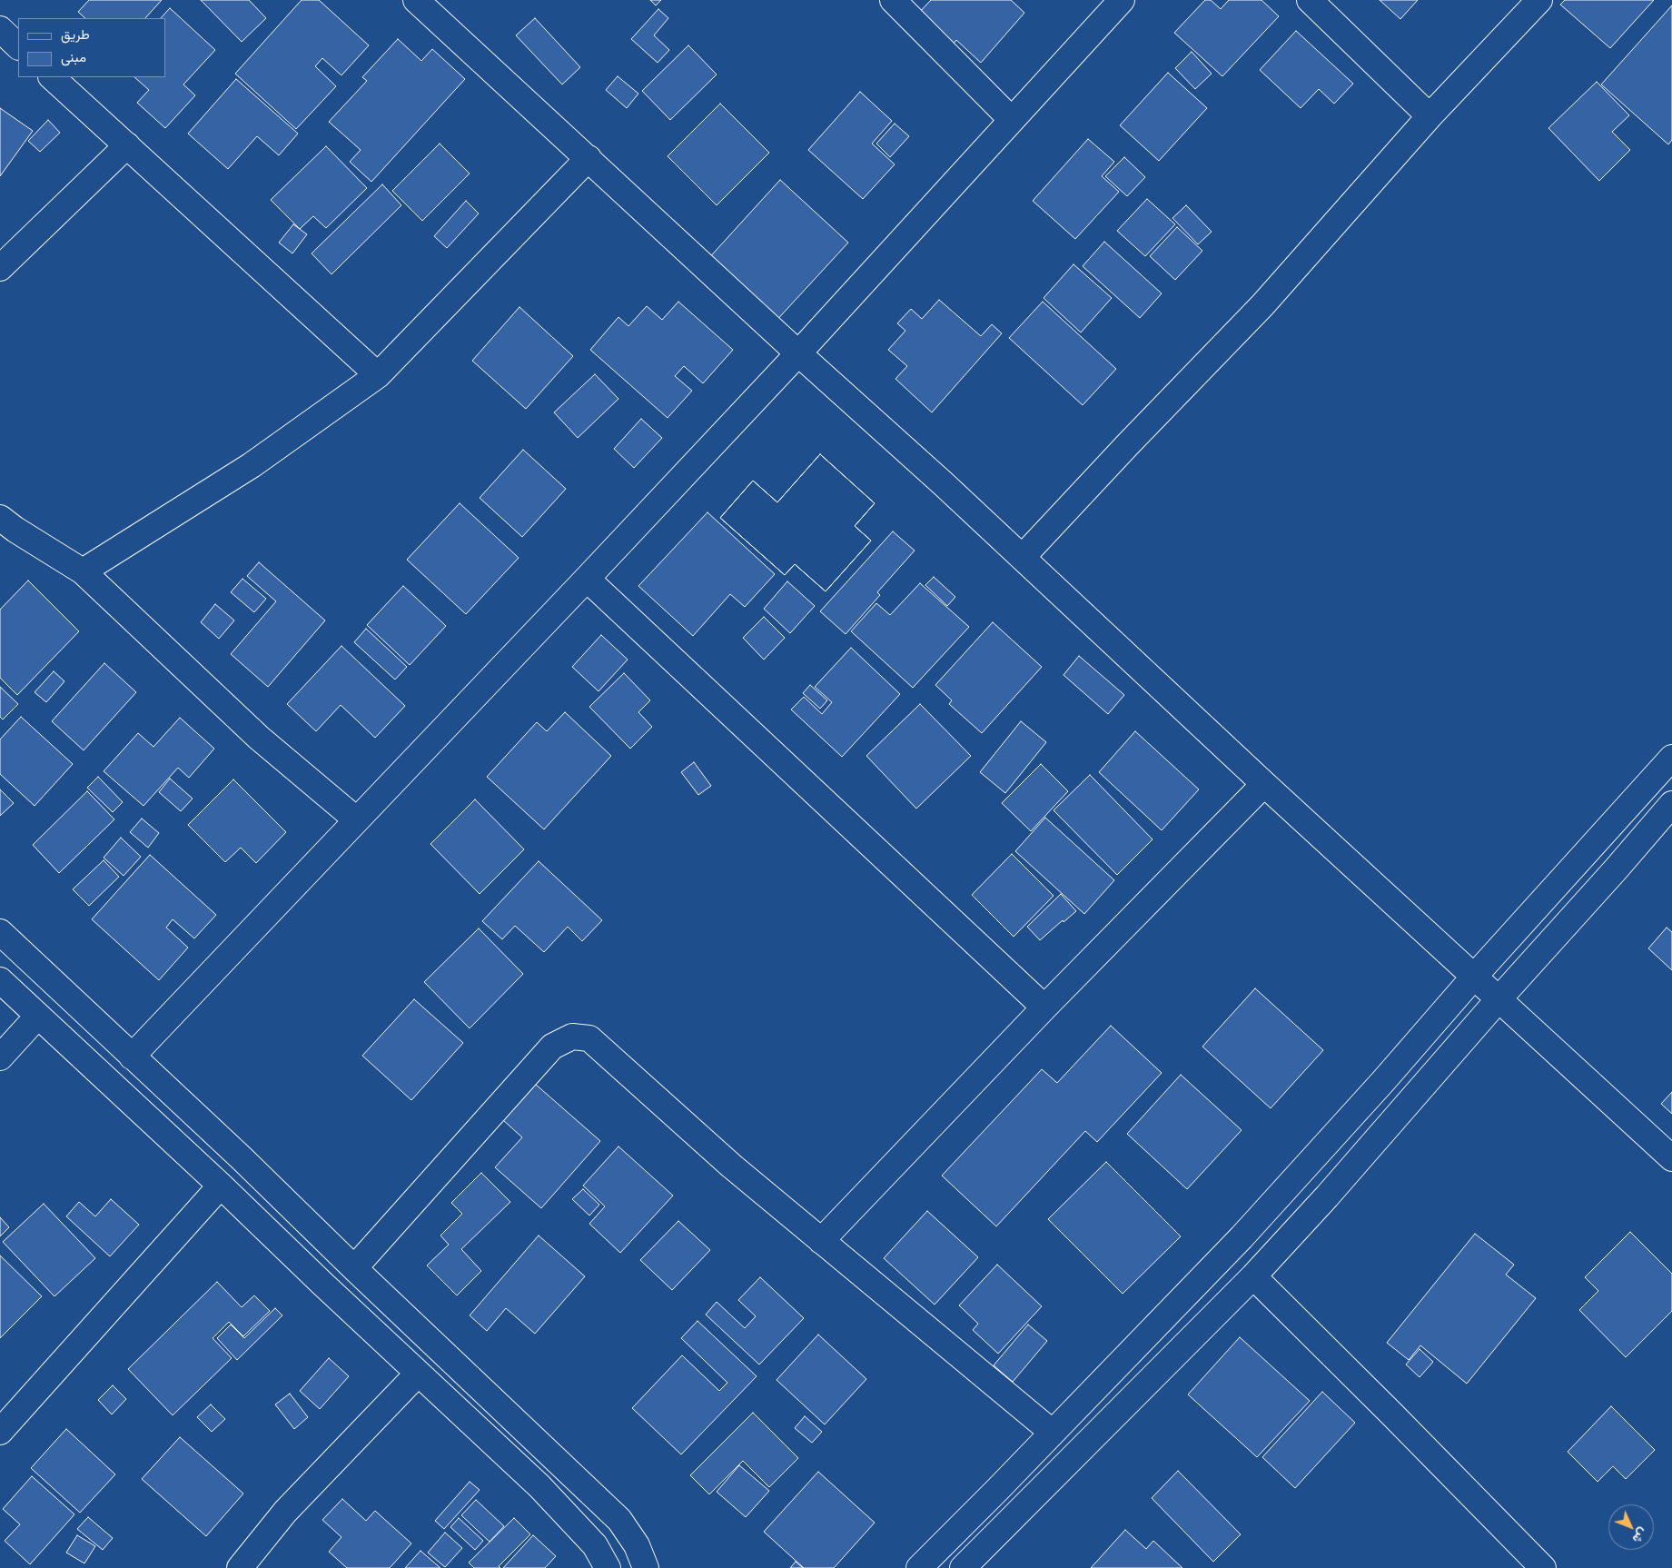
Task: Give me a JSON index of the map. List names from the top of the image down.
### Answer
{
  "legend": ["طريق", "مبنى"],
  "north": "bottom right"
}
